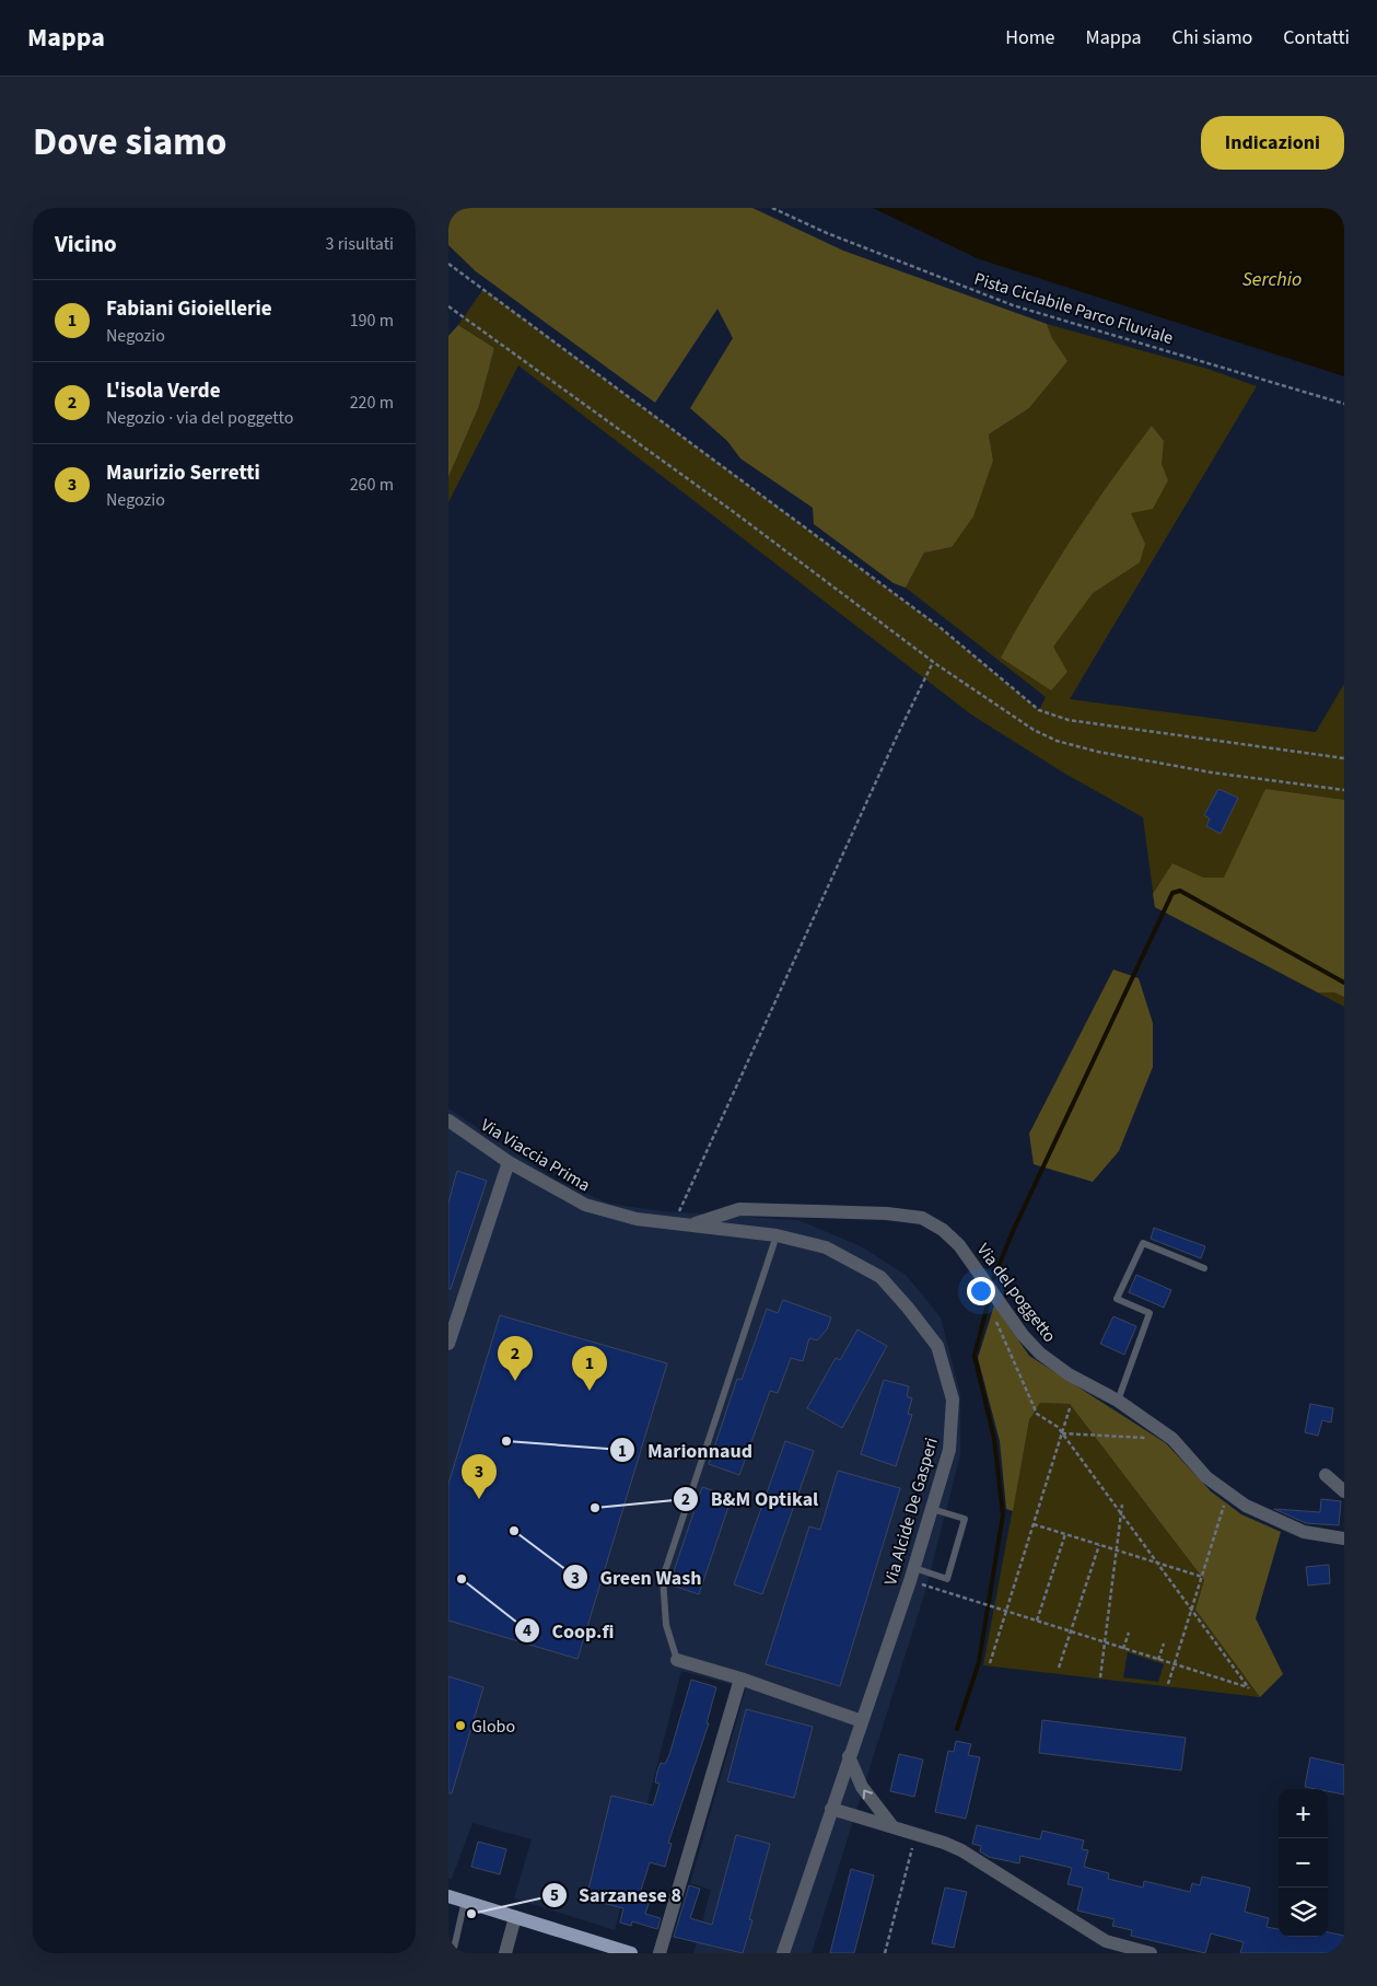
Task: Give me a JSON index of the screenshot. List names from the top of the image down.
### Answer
{
  "streets": {
    "street": ["Via Viaccia Prima", "Via del poggetto", "Via Alcide De Gasperi"],
    "path": ["Pista Ciclabile Parco Fluviale"]
  },
  "crossings": [
    ["Via Viaccia Prima", "Via del poggetto"],
    ["Via Viaccia Prima", "Via Alcide De Gasperi"],
    ["Via del poggetto", "Via Alcide De Gasperi"]
  ],
  "water": ["Serchio"],
  "places": [
    "Marionnaud",
    "B&M Optikal",
    "Green Wash",
    "Coop.fi",
    "Globo",
    "Sarzanese 8"
  ],
  "page": {
    "header": "Mappa",
    "nav": [
      "Home",
      "Mappa",
      "Chi siamo",
      "Contatti"
    ],
    "title": "Dove siamo",
    "buttons": "Indicazioni",
    "heading": ["Vicino", "3 risultati"],
    "list": [
      {
        "mark": "1",
        "name": "Fabiani Gioiellerie",
        "note": "Negozio",
        "value": "190 m"
      },
      {
        "mark": "2",
        "name": "L'isola Verde",
        "note": "Negozio · via del poggetto",
        "value": "220 m"
      },
      {
        "mark": "3",
        "name": "Maurizio Serretti",
        "note": "Negozio",
        "value": "260 m"
      }
    ],
    "pins": ["2", "1", "3"],
    "map_buttons": ["+", "−"]
  }
}
